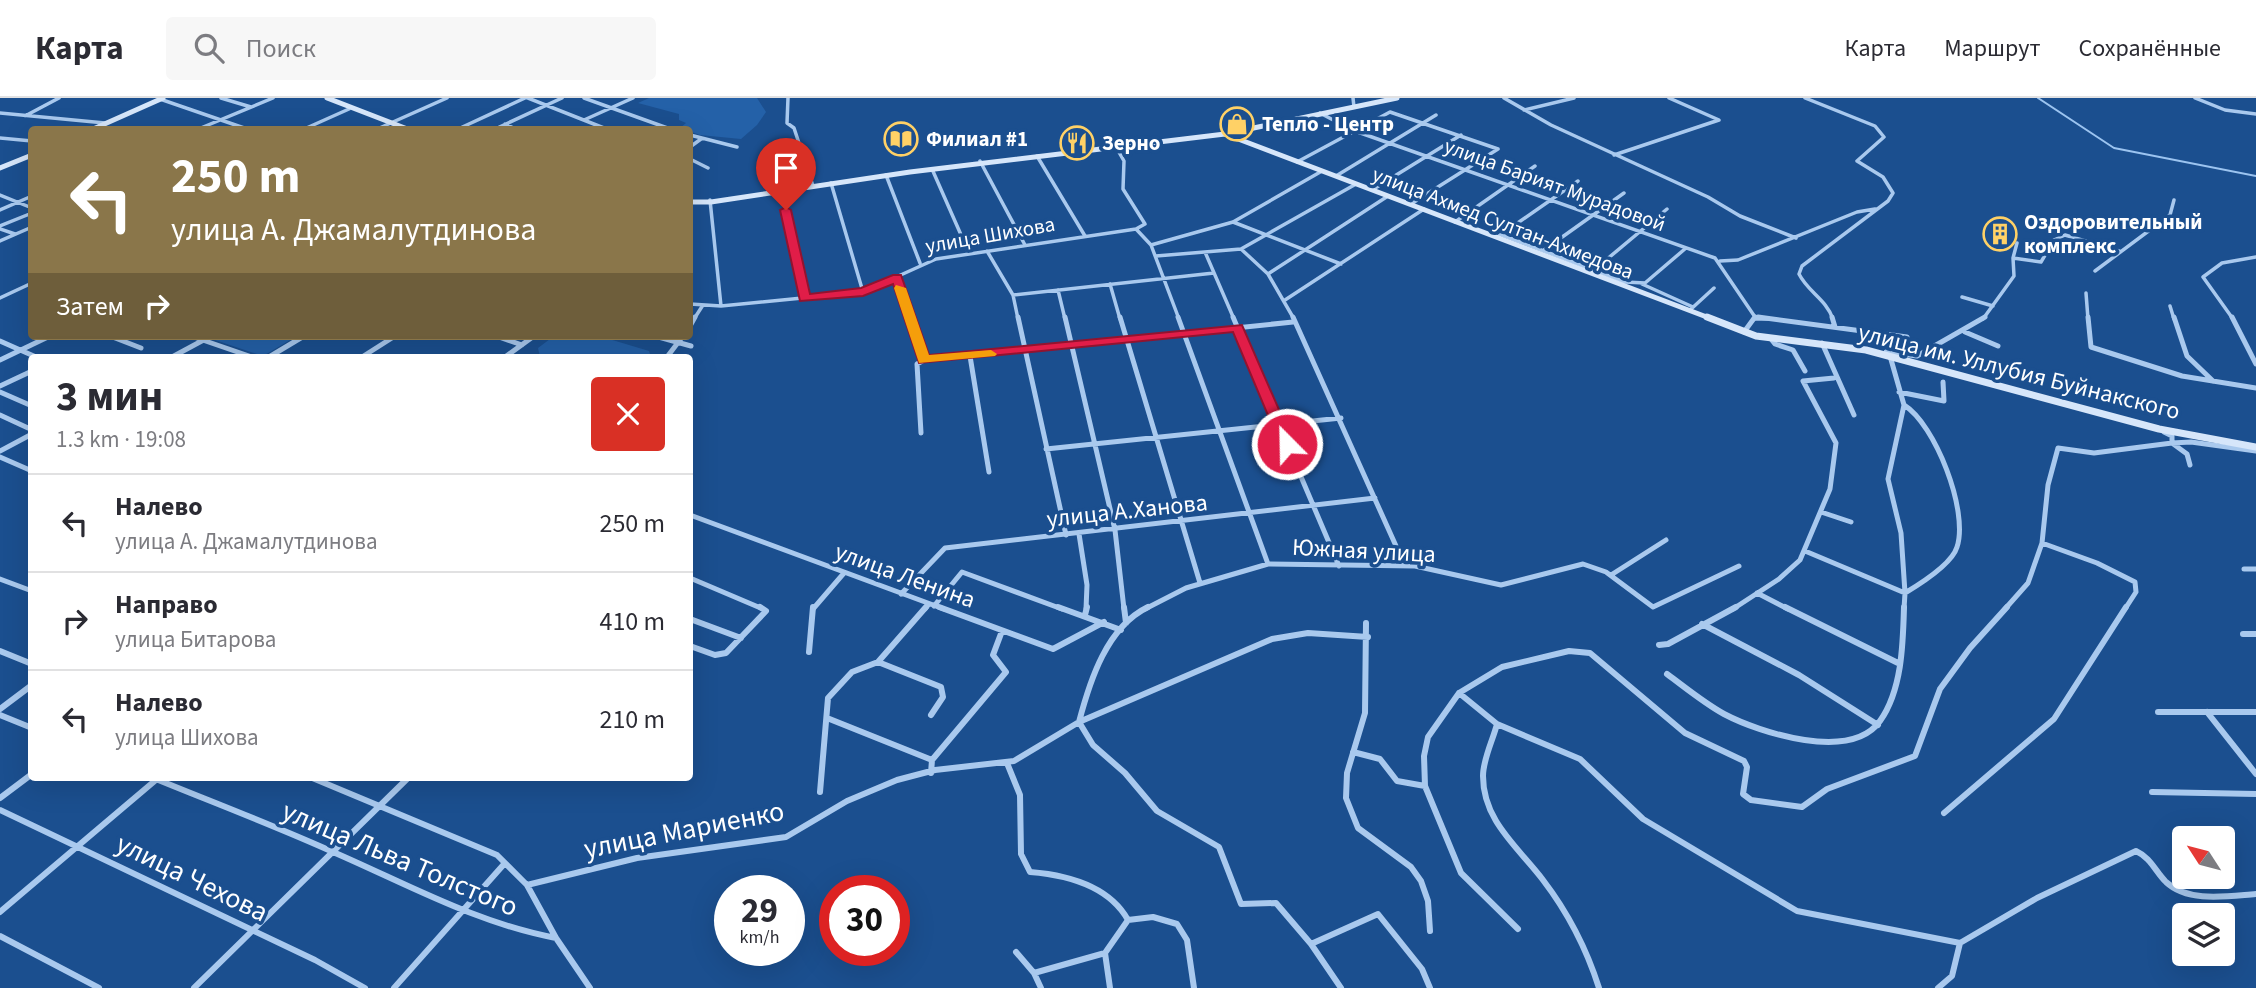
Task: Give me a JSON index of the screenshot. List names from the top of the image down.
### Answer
{
  "streets": {
    "main road": ["улица Ахмед Султан-Ахмедова", "улица им. Уллубия Буйнакского"],
    "street": [
      "улица Барият Мурадовой",
      "улица Шихова",
      "улица А.Ханова",
      "Южная улица",
      "улица Ленина",
      "улица Мариенко",
      "улица Льва Толстого",
      "улица Чехова"
    ]
  },
  "crossings": [
    ["улица Ахмед Султан-Ахмедова", "улица им. Уллубия Буйнакского"],
    ["улица А.Ханова", "улица Ленина"],
    ["Южная улица", "улица Мариенко"]
  ],
  "places": {
    "shop": ["Тепло - Центр"],
    "library": ["Филиал #1"],
    "restaurant": ["Зерно"],
    "building": ["Оздоровительный комплекс"]
  },
  "north": "top left",
  "page": {
    "header": "Карта",
    "search": "Поиск",
    "nav": ["Карта", "Маршрут", "Сохранённые"],
    "turn": ["250 m", "улица А. Джамалутдинова"],
    "then": "Затем",
    "heading": ["3 мин", "1.3 km · 19:08"],
    "list": [
      {
        "name": "Налево",
        "note": "улица А. Джамалутдинова",
        "value": "250 m"
      },
      {
        "name": "Направо",
        "note": "улица Битарова",
        "value": "410 m"
      },
      {
        "name": "Налево",
        "note": "улица Шихова",
        "value": "210 m"
      }
    ],
    "speed": "29 km/h",
    "limit": "30"
  }
}
